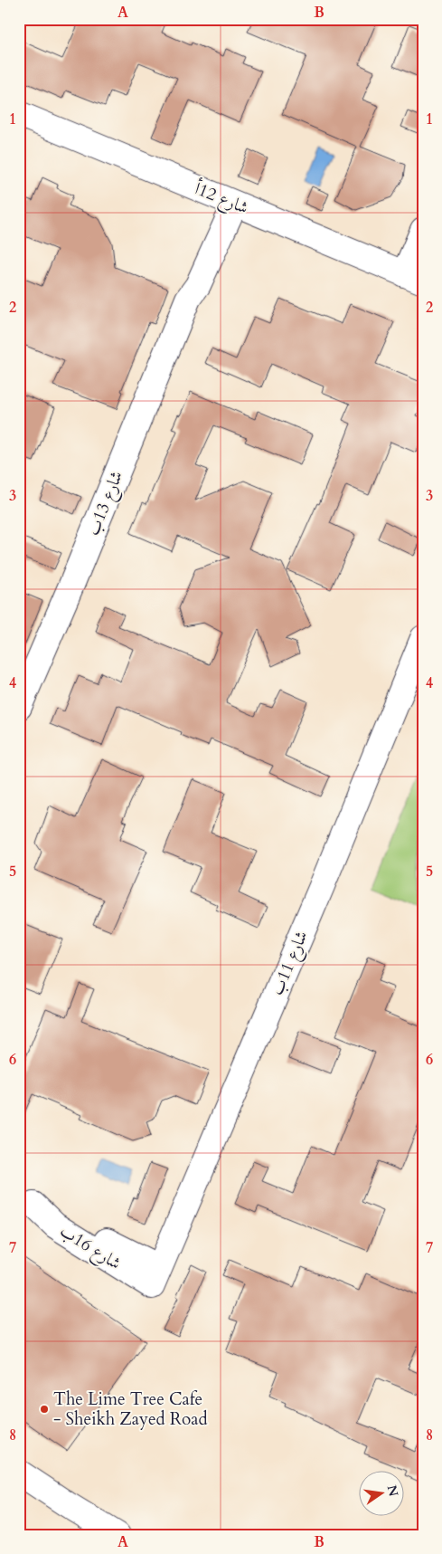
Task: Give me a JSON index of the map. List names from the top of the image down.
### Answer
{
  "streets": {
    "street": [
      "شارع 12أ",
      "شارع 13ب",
      "شارع 11ب",
      "شارع 16ب"
    ]
  },
  "crossings": [
    ["شارع 12أ", "شارع 13ب"],
    ["شارع 11ب", "شارع 16ب"]
  ],
  "places": ["The Lime Tree Cafe - Sheikh Zayed Road"],
  "north": "right",
  "grid": {
    "columns": ["A", "B"],
    "rows": [
      "1",
      "2",
      "3",
      "4",
      "5",
      "6",
      "7",
      "8"
    ]
  }
}
